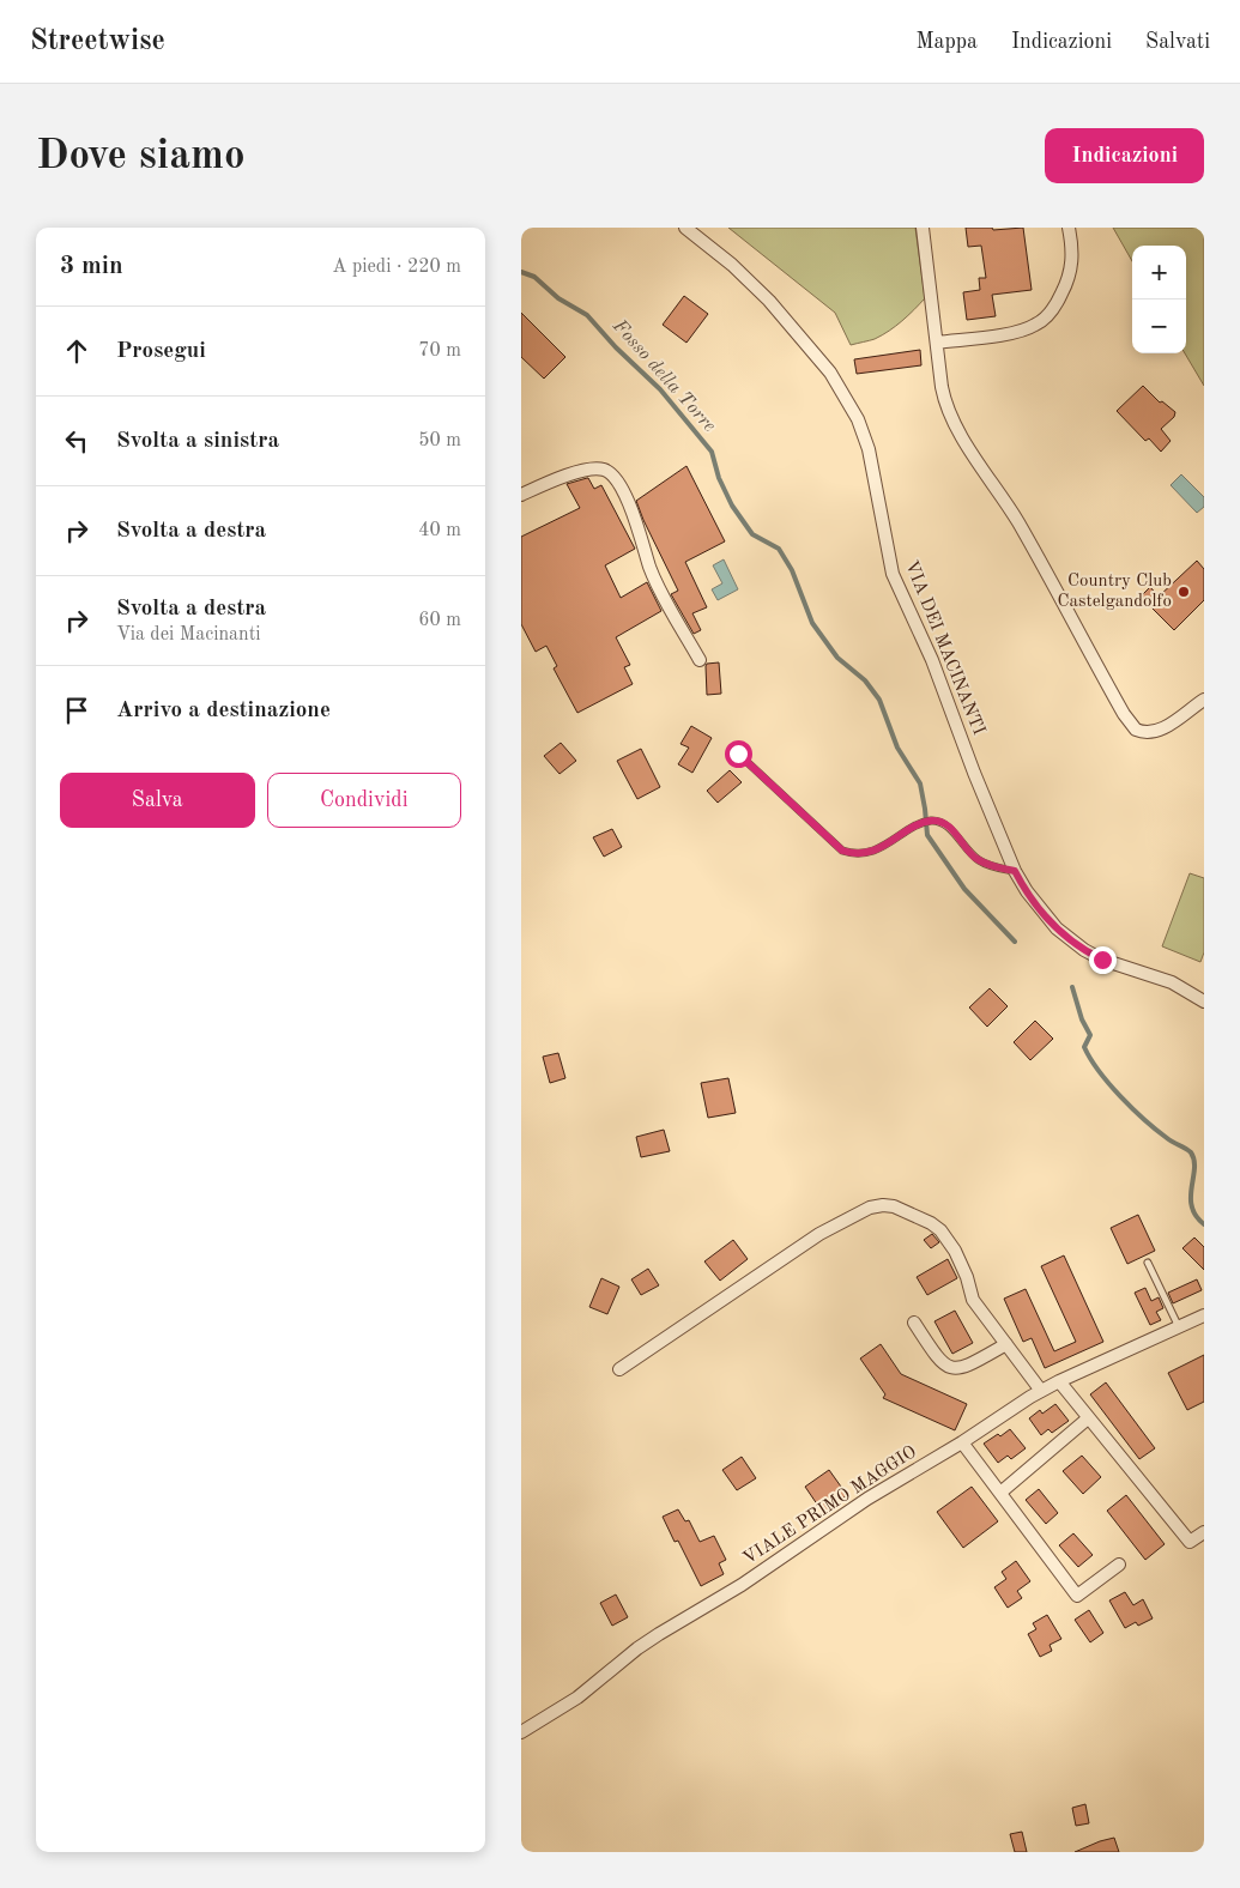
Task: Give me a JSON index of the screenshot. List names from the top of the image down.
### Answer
{
  "streets": {
    "street": ["VIA DEI MACINANTI", "VIALE PRIMO MAGGIO"]
  },
  "water": ["Fosso della Torre"],
  "places": ["Country Club Castelgandolfo"],
  "page": {
    "header": "Streetwise",
    "nav": ["Mappa", "Indicazioni", "Salvati"],
    "buttons": [
      "Indicazioni",
      ["Salva", "Condividi"]
    ],
    "title": "Dove siamo",
    "heading": ["3 min", "A piedi · 220 m"],
    "map_buttons": ["+", "−"],
    "list": [
      ["Prosegui", "70 m"],
      ["Svolta a sinistra", "50 m"],
      ["Svolta a destra", "40 m"],
      ["Svolta a destra", "Via dei Macinanti", "60 m"],
      "Arrivo a destinazione"
    ]
  }
}
